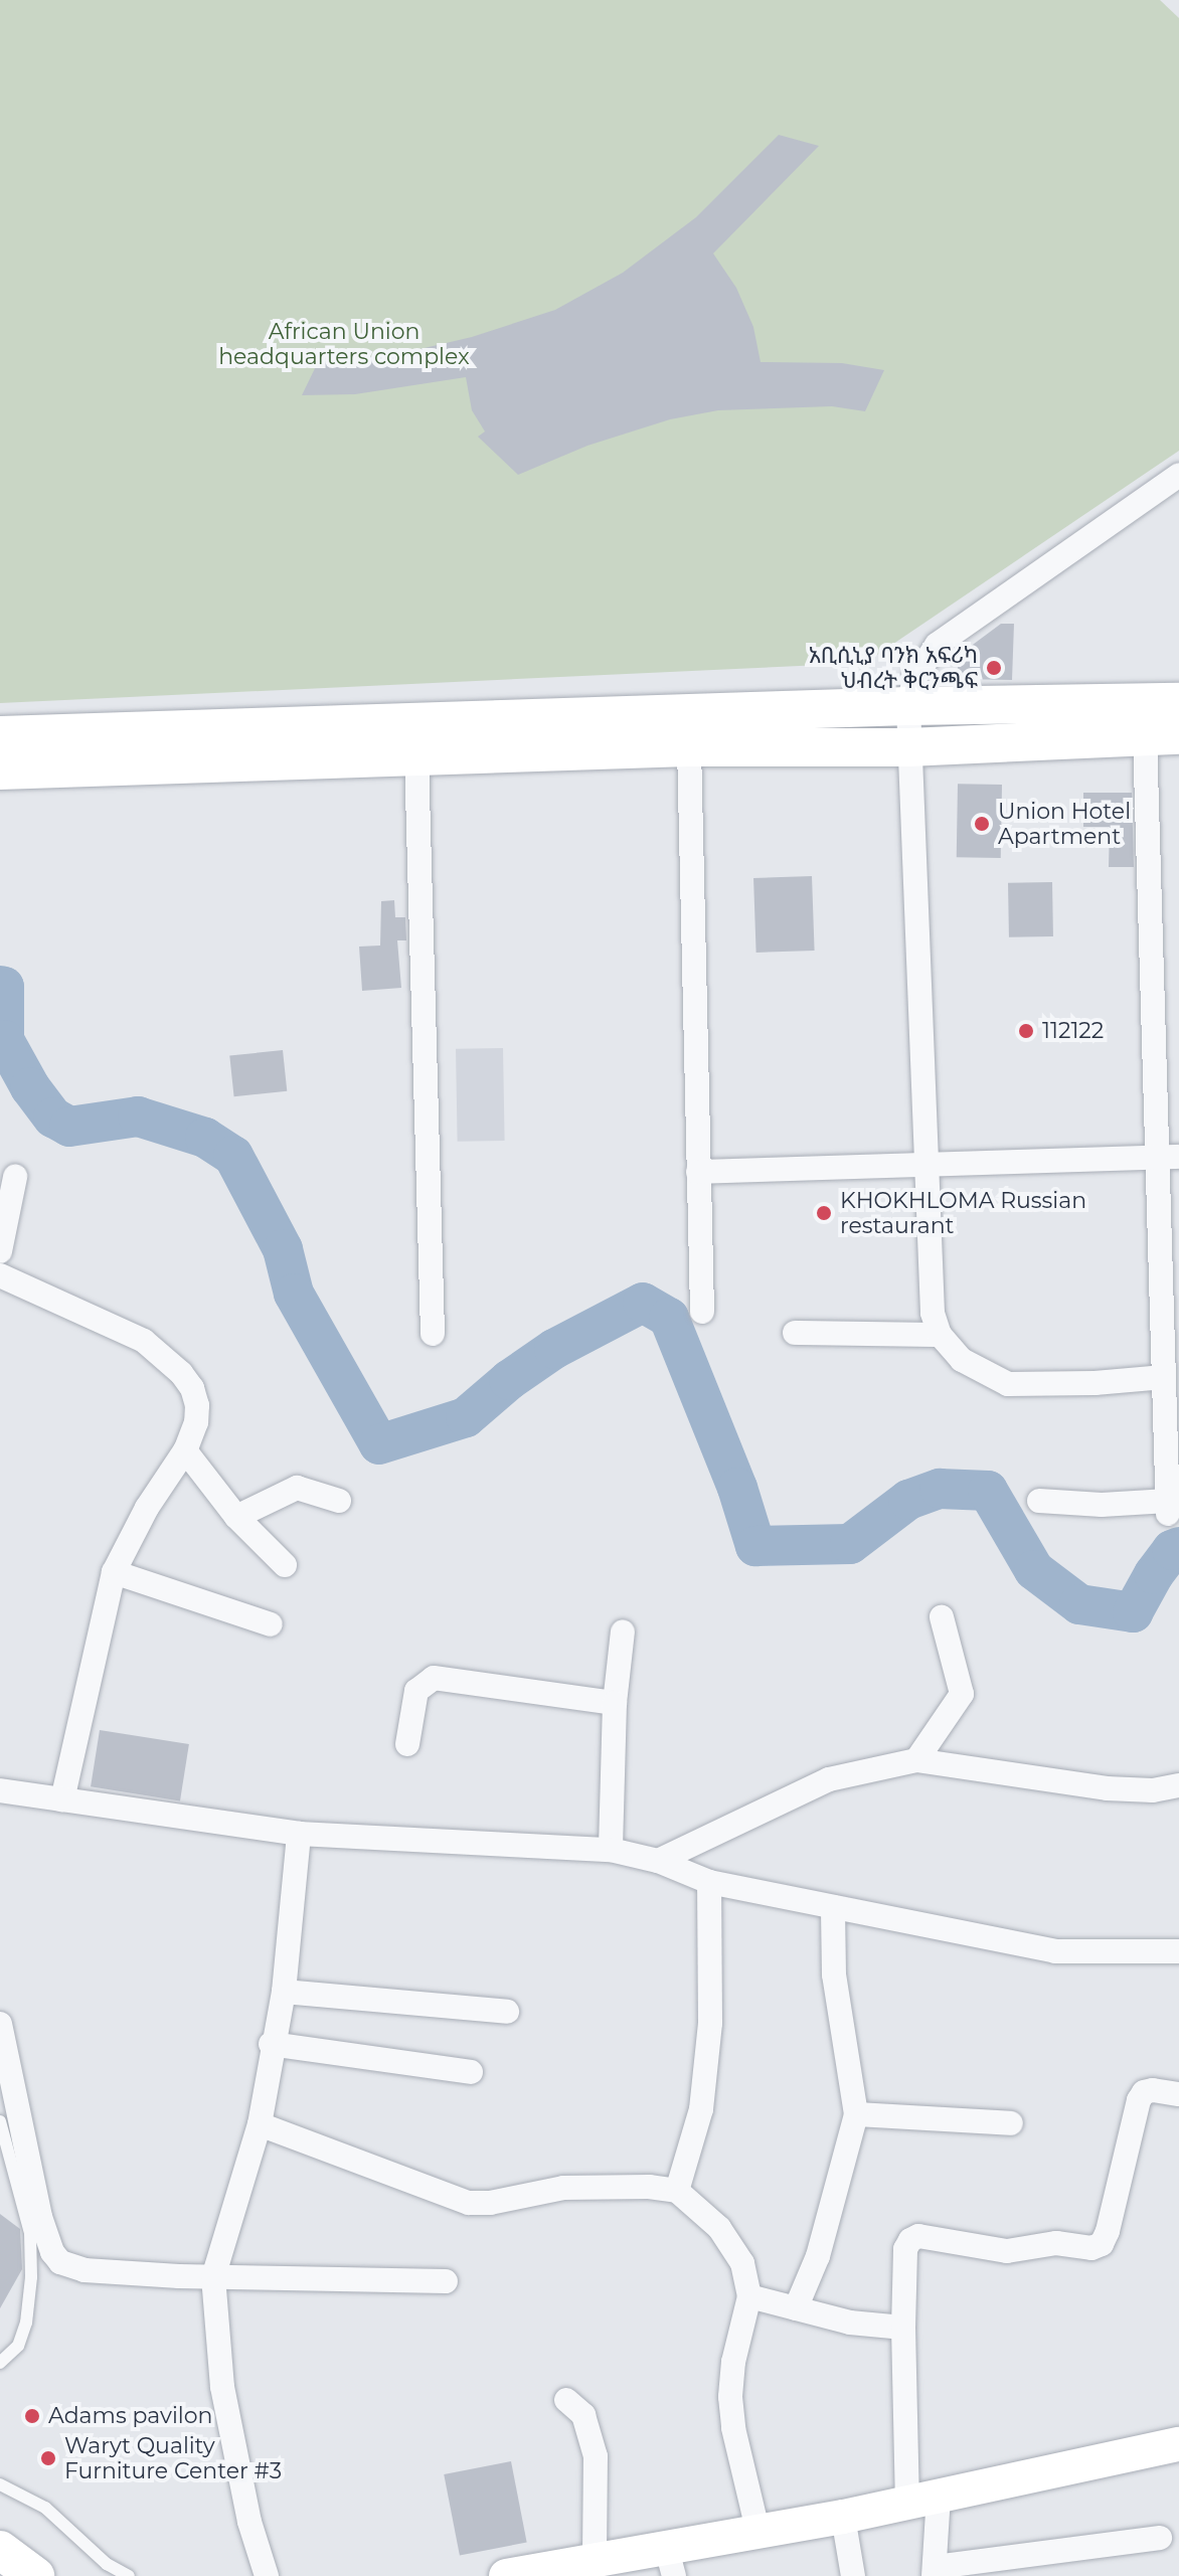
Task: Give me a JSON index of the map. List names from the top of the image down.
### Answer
{
  "parks": ["African Union headquarters complex"],
  "places": [
    "አቢሲኒያ ባንክ አፍሪካ ህብረት ቅርንጫፍ",
    "Union Hotel Apartment",
    "112122",
    "KHOKHLOMA Russian restaurant",
    "Adams pavilon",
    "Waryt Quality Furniture Center #3"
  ]
}
